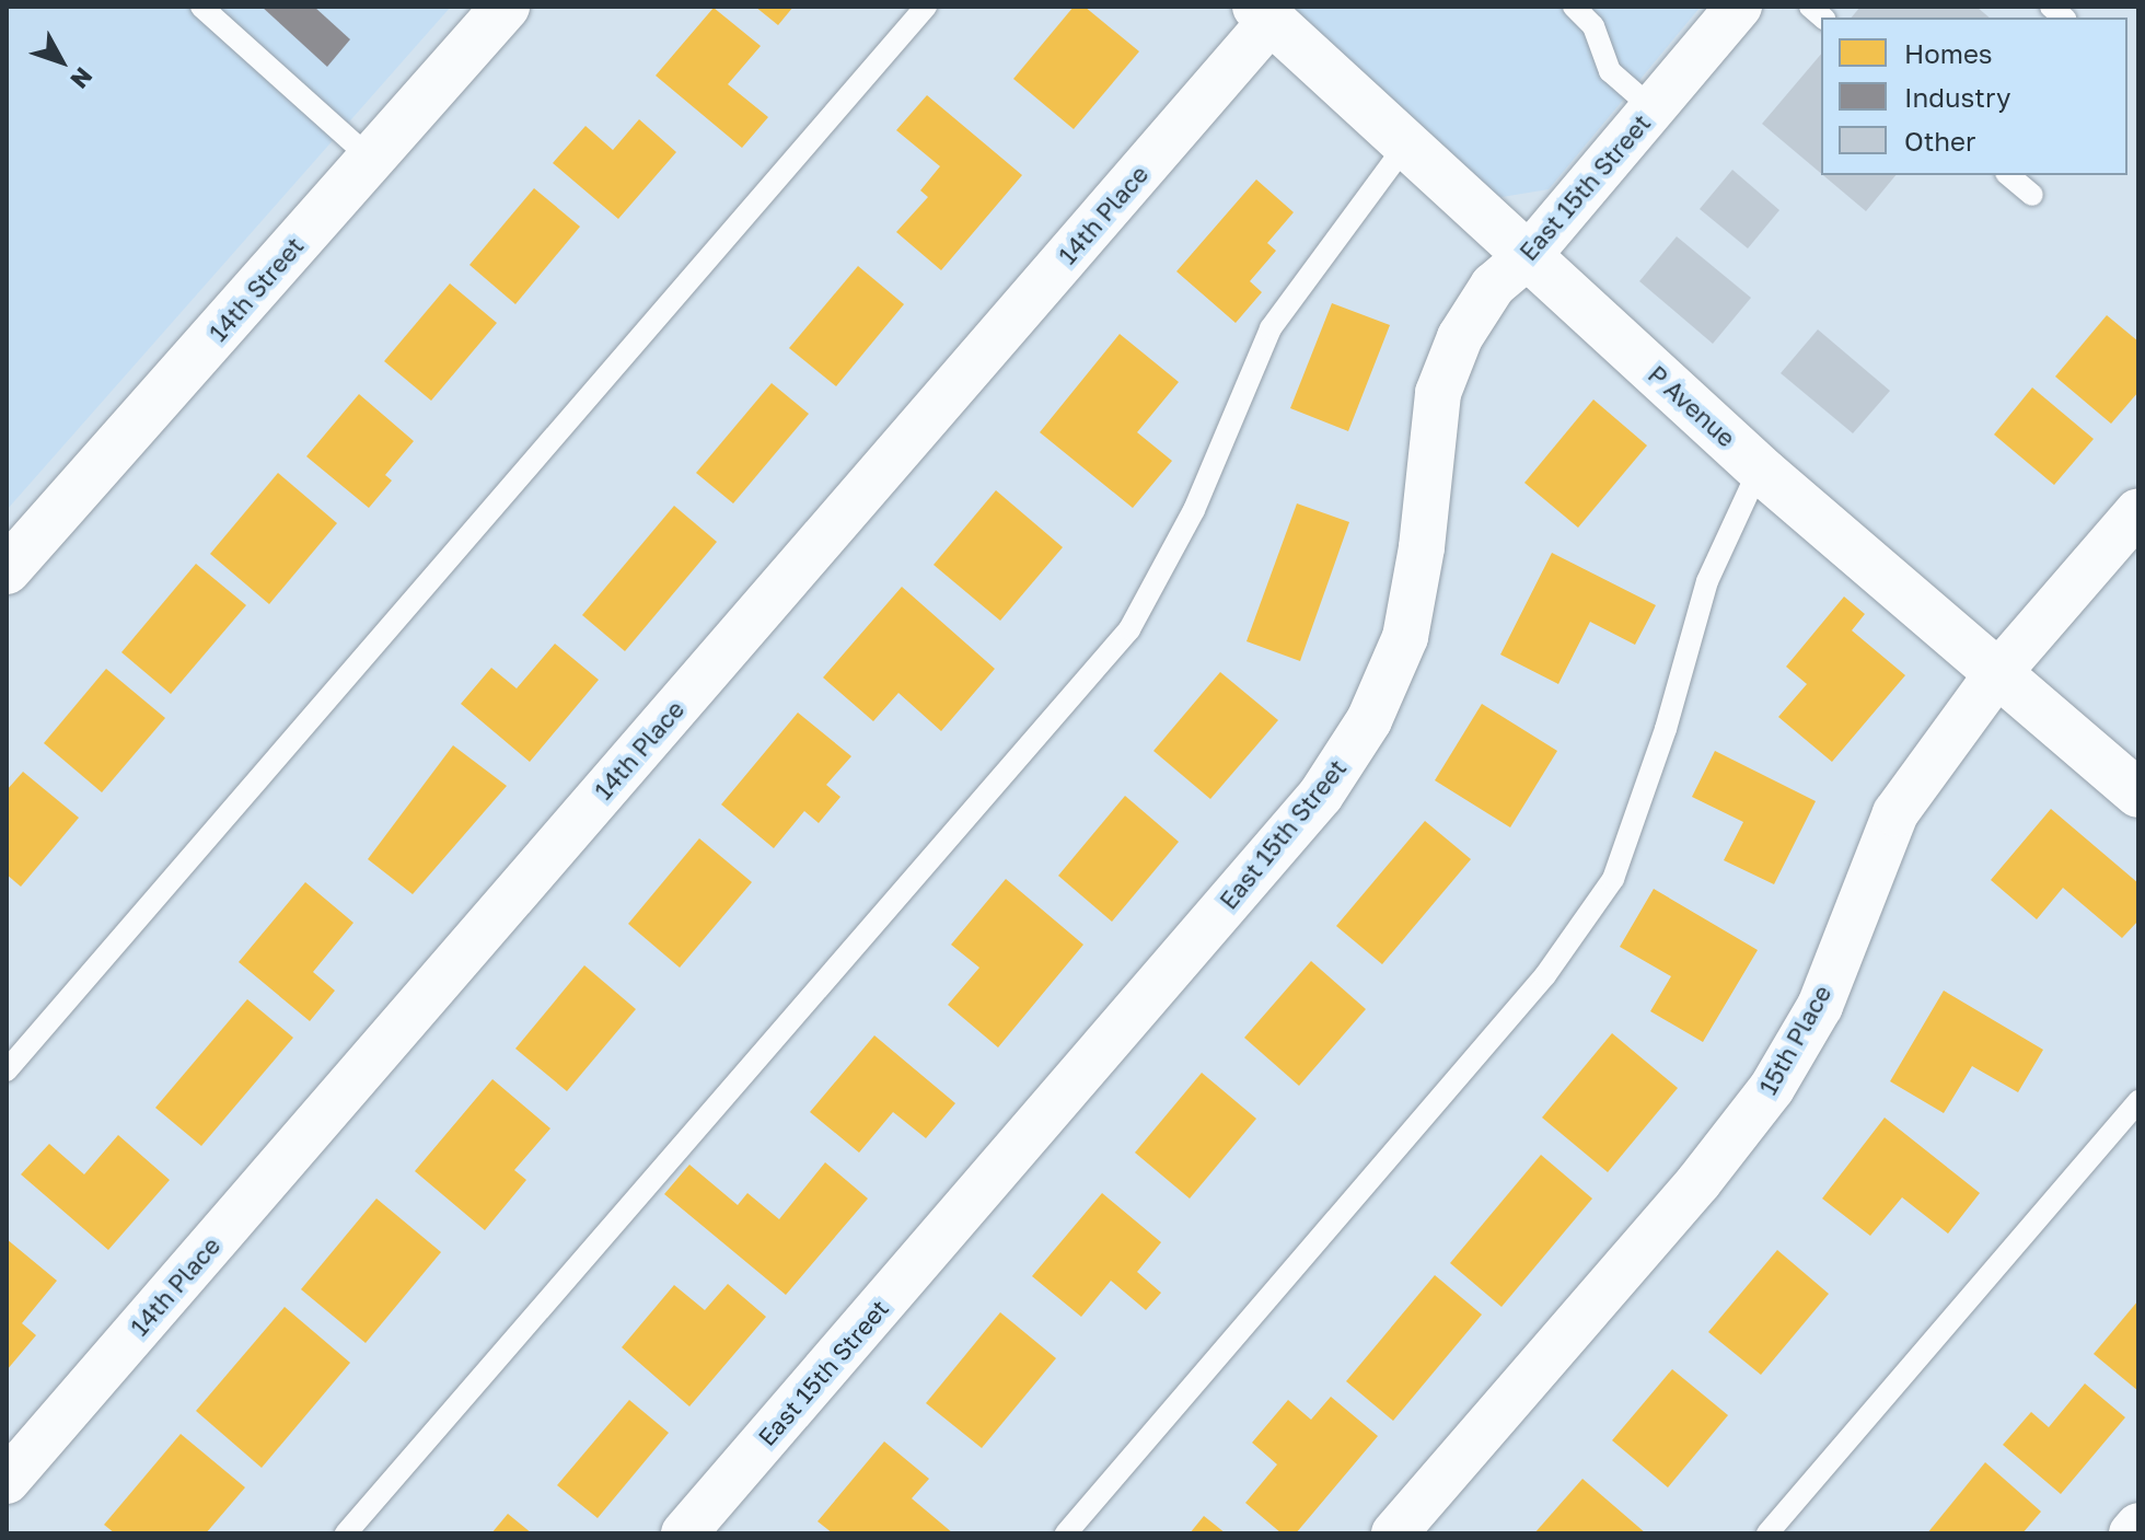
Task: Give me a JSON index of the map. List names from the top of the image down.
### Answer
{
  "streets": {
    "street": [
      "East 15th Street",
      "14th Place",
      "14th Street",
      "P Avenue",
      "15th Place"
    ]
  },
  "crossings": [
    ["East 15th Street", "P Avenue"],
    ["14th Place", "P Avenue"],
    ["P Avenue", "15th Place"]
  ],
  "legend": ["Homes", "Industry", "Other"],
  "north": "bottom right"
}
